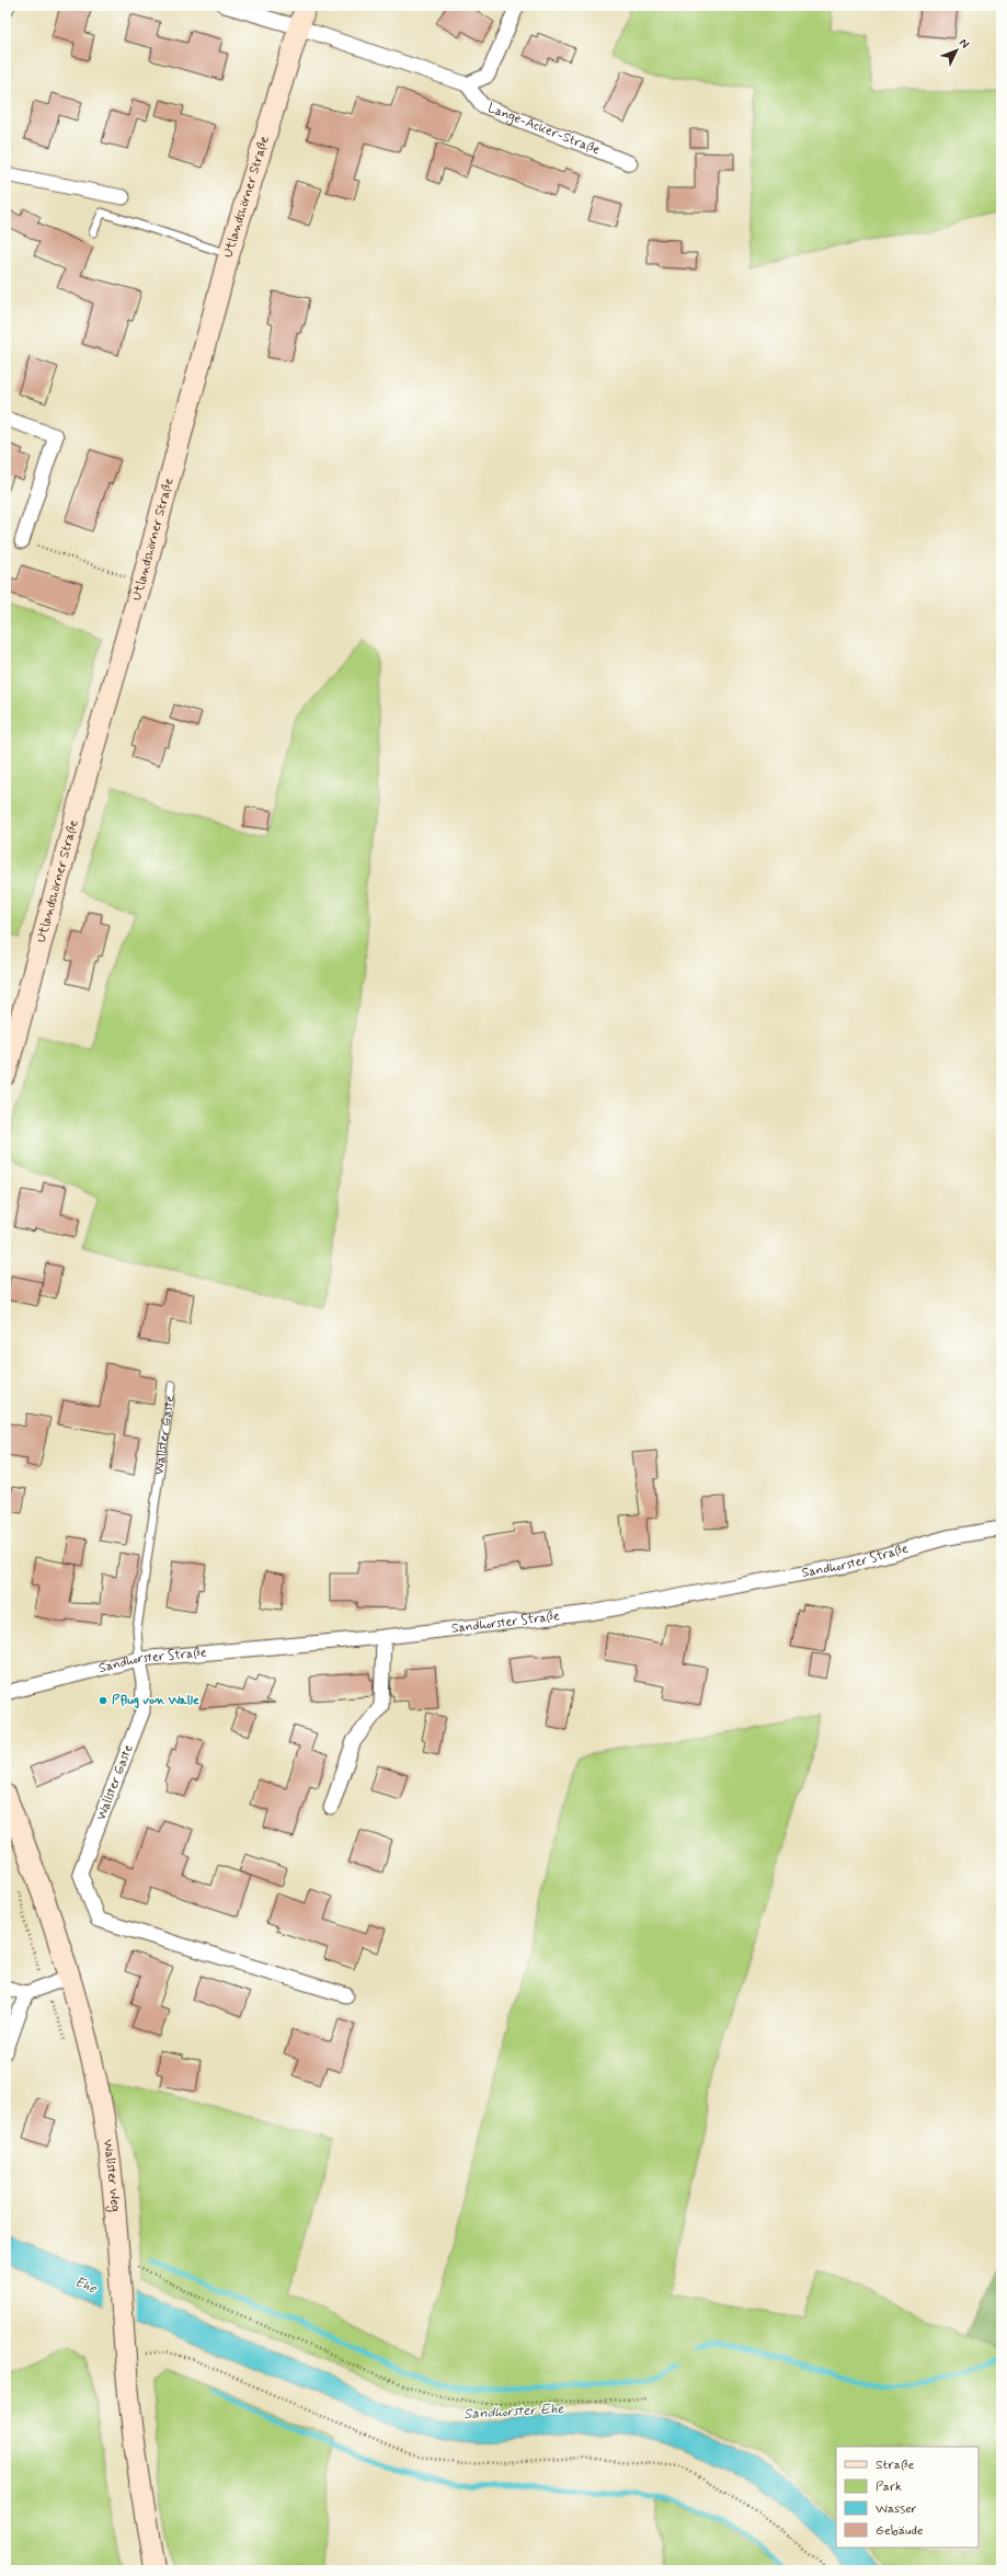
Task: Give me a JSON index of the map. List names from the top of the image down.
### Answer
{
  "streets": {
    "street": [
      "Lange-Äcker-Straße",
      "Utlandshörner Straße",
      "Wallster Gaste",
      "Sandhorster Straße",
      "Wallster Weg"
    ]
  },
  "crossings": [
    ["Wallster Gaste", "Sandhorster Straße"]
  ],
  "water": ["Ehe", "Sandhorster Ehe"],
  "places": ["Pflug von Walle"],
  "legend": [
    "Straße",
    "Park",
    "Wasser",
    "Gebäude"
  ],
  "north": "top right"
}
